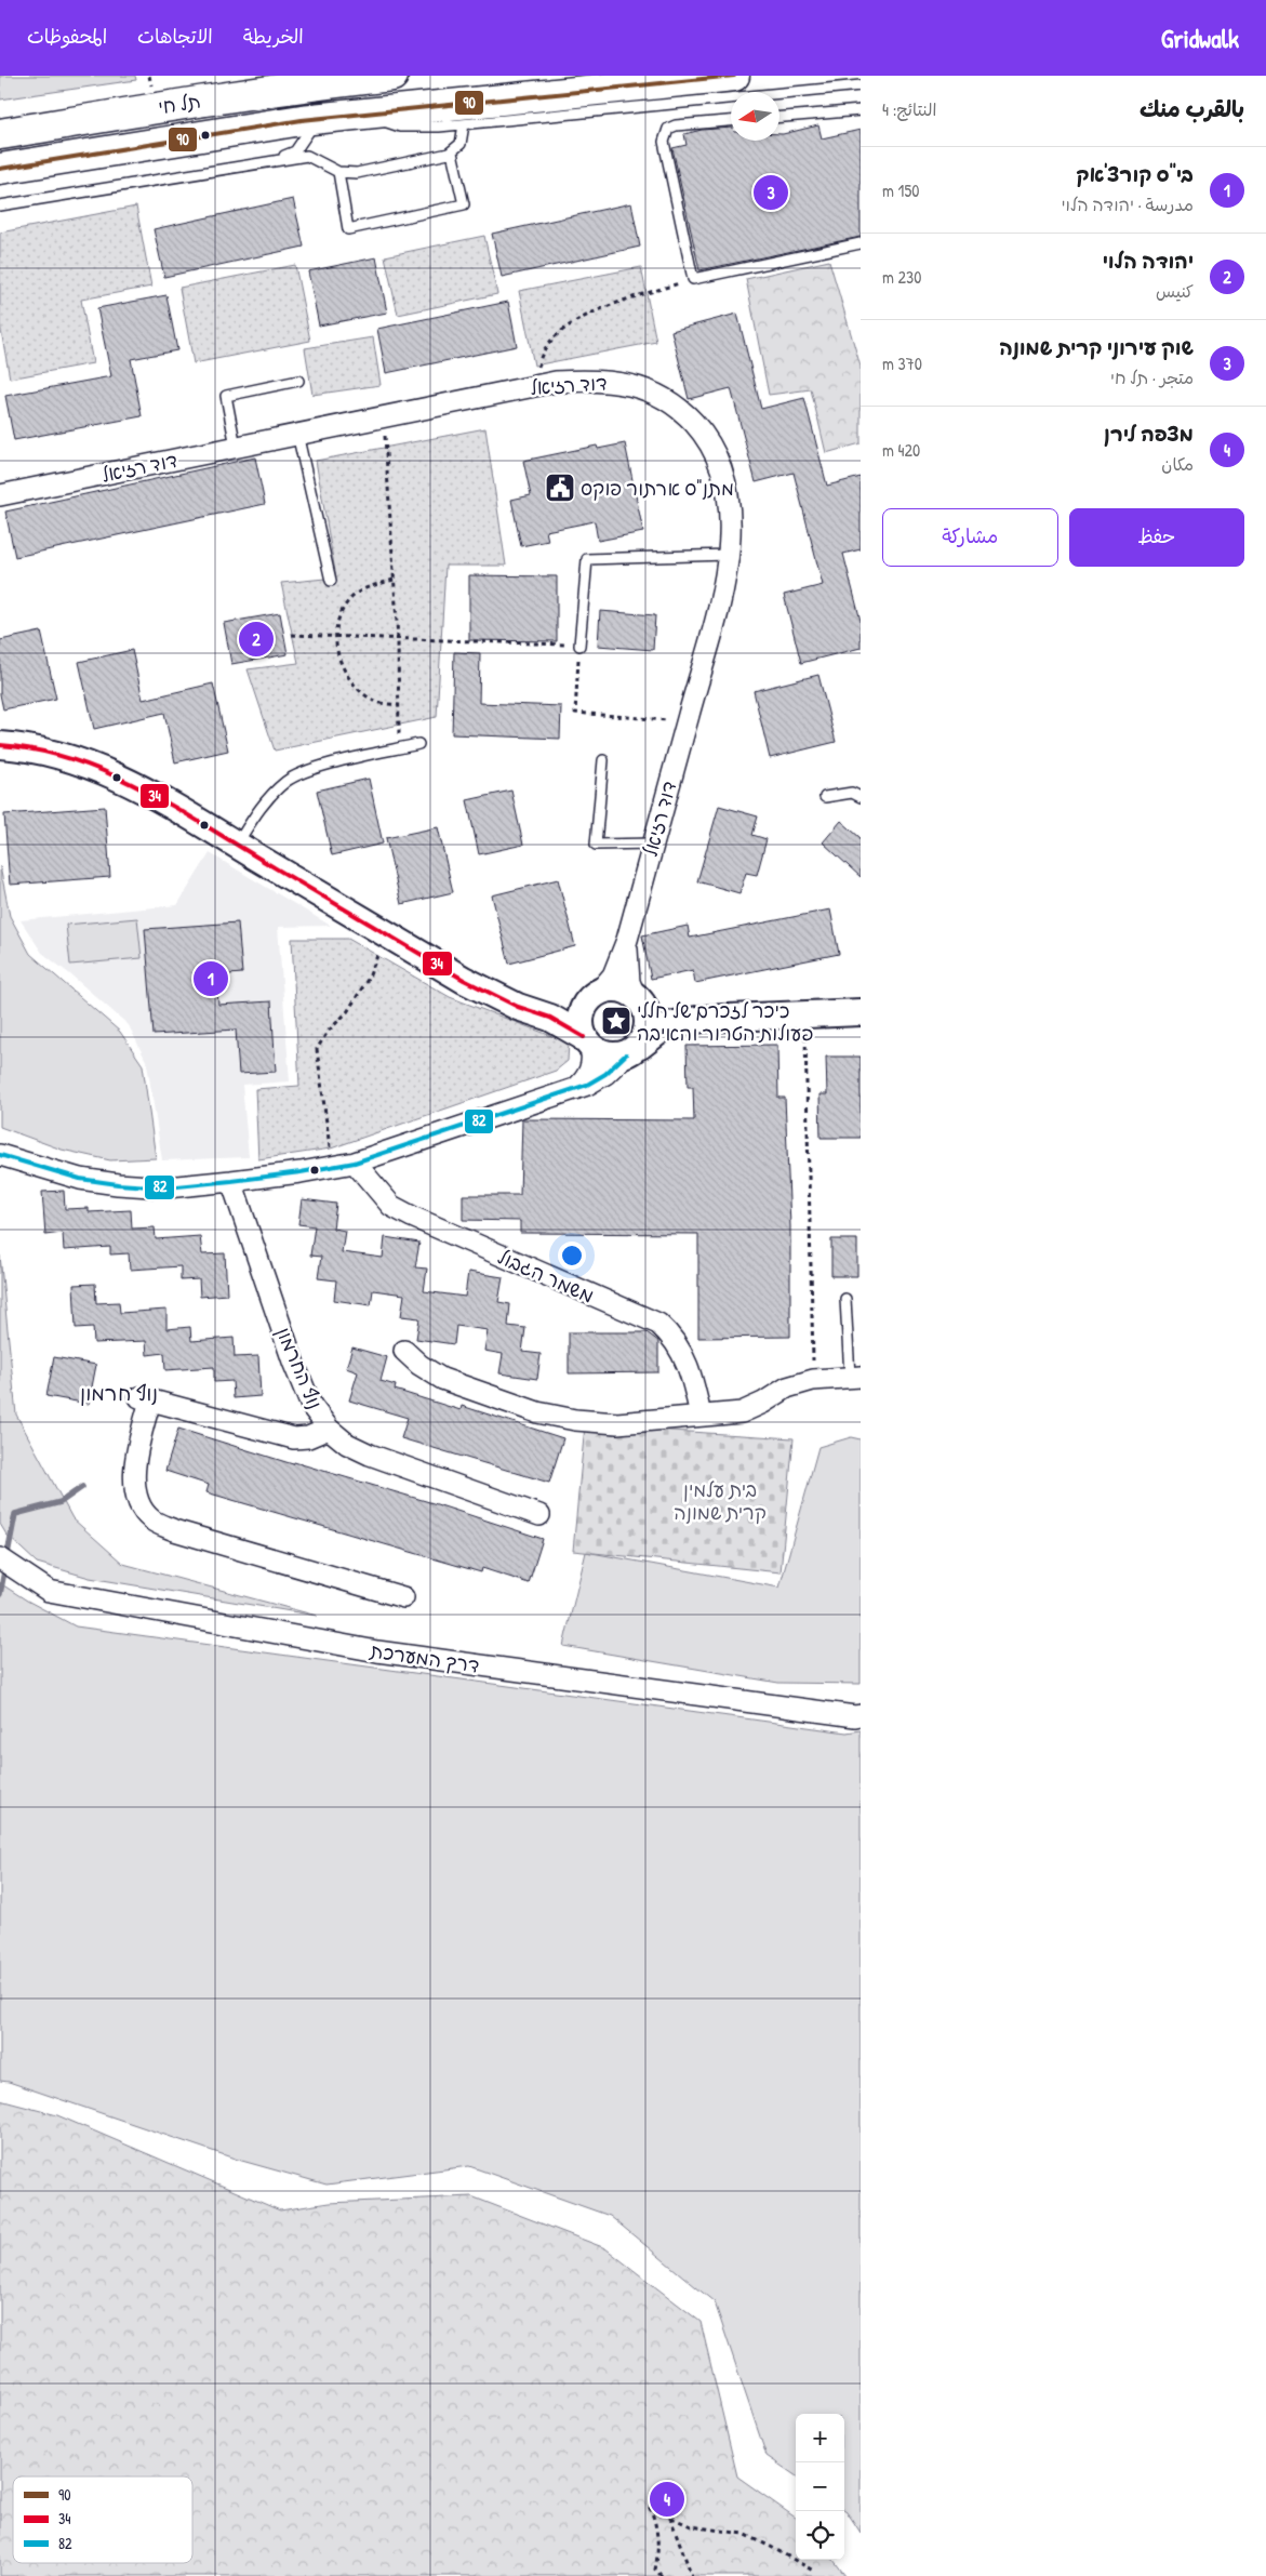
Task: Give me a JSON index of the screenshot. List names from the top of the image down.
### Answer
{
  "streets": {
    "highway": ["תל חי"],
    "street": [
      "דוד רזיאל",
      "משמר הגבול",
      "נוף החרמון",
      "דרך המערכת"
    ]
  },
  "districts": ["נוף חרמון"],
  "parks": ["בית עלמין קרית שמונה"],
  "places": {
    "public building": ["מתנ\"ס ארתור פוקס"],
    "place": ["כיכר לזכרם של חללי פעולות הטרור והאיבה"]
  },
  "lines": ["transit line 90", "transit line 34", "transit line 82"],
  "legend": ["90", "34", "82"],
  "north": "left",
  "page": {
    "header": "Gridwalk",
    "nav": ["الخريطة", "الاتجاهات", "المحفوظات"],
    "heading": ["بالقرب منك", "النتائج: 4"],
    "list": [
      {
        "mark": "1",
        "name": "בי''ס קורצ'אק",
        "note": "مدرسة · יהודה הלוי",
        "value": "150 m"
      },
      {
        "mark": "2",
        "name": "יהודה הלוי",
        "note": "كنيس",
        "value": "230 m"
      },
      {
        "mark": "3",
        "name": "שוק עירוני קרית שמונה",
        "note": "متجر · תל חי",
        "value": "370 m"
      },
      {
        "mark": "4",
        "name": "מצפה לירן",
        "note": "مكان",
        "value": "420 m"
      }
    ],
    "pins": [
      "3",
      "2",
      "1",
      "4"
    ],
    "buttons": ["حفظ", "مشاركة"],
    "map_buttons": ["+", "−"]
  }
}
